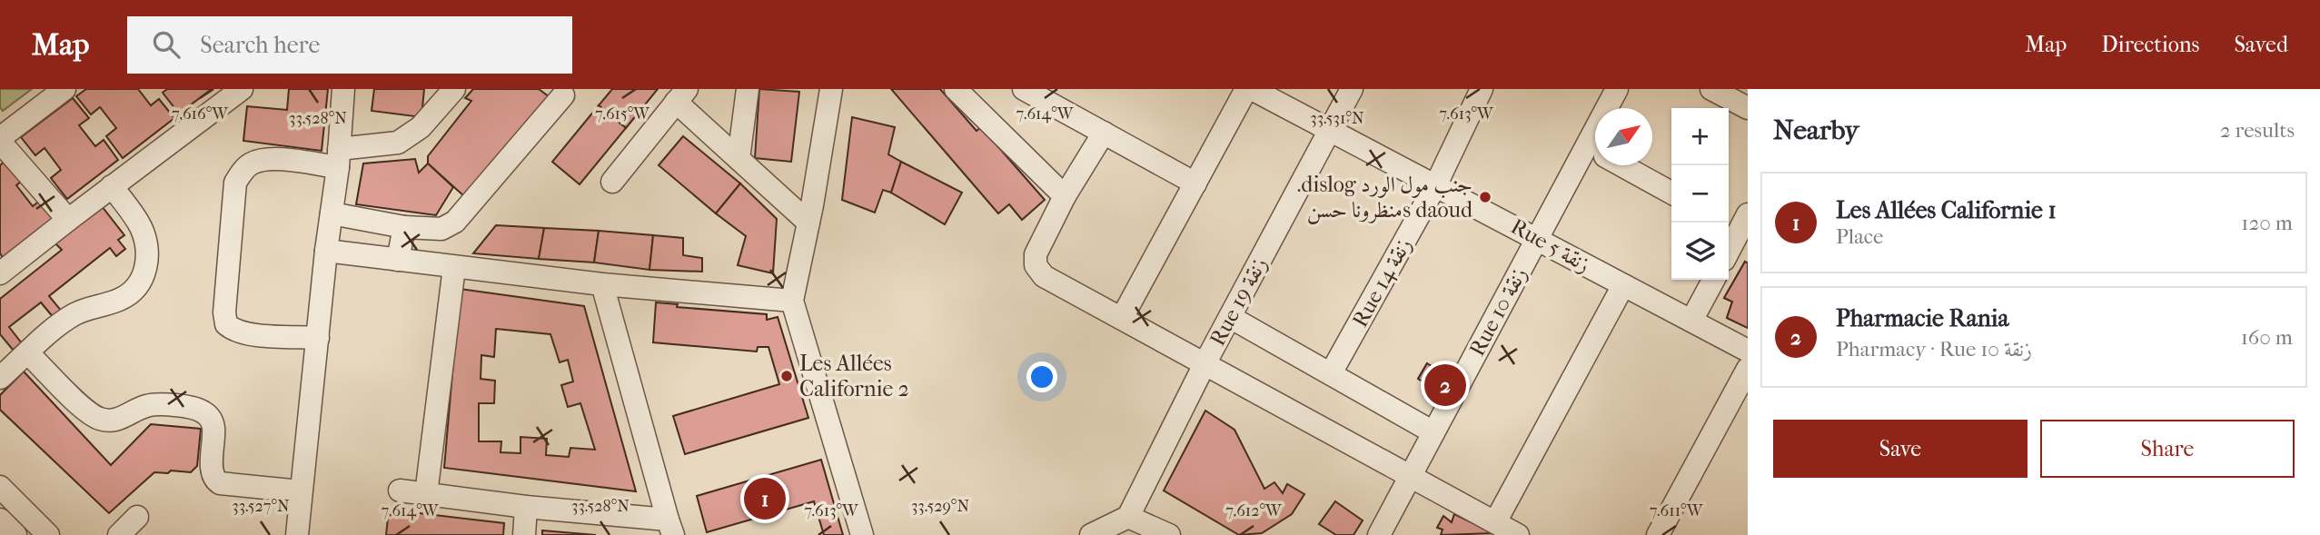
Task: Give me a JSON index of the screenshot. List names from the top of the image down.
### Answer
{
  "streets": {
    "street": [
      "Rue 5 زنقة",
      "Rue 14 زنقة",
      "Rue 19 زنقة",
      "Rue 10 زنقة"
    ]
  },
  "crossings": [
    ["Rue 5 زنقة", "Rue 14 زنقة"],
    ["Rue 5 زنقة", "Rue 19 زنقة"],
    ["Rue 5 زنقة", "Rue 10 زنقة"]
  ],
  "places": [".dislog جنب مول الورد منظرونا حسنs daoud", "Les Allées Californie 2"],
  "north": "top right",
  "page": {
    "header": "Map",
    "search": "Search here",
    "nav": ["Map", "Directions", "Saved"],
    "heading": ["Nearby", "2 results"],
    "map_buttons": ["+", "−"],
    "list": [
      {
        "mark": "1",
        "name": "Les Allées Californie 1",
        "note": "Place",
        "value": "120 m"
      },
      {
        "mark": "2",
        "name": "Pharmacie Rania",
        "note": "Pharmacy · Rue 10 زنقة",
        "value": "160 m"
      }
    ],
    "pins": ["2", "1"],
    "buttons": ["Save", "Share"]
  },
  "coordinates": [
    "7.616°W",
    "7.615°W",
    "7.614°W",
    "7.613°W",
    "33.531°N",
    "33.528°N",
    "33.527°N",
    "33.529°N",
    "7.612°W",
    "7.611°W"
  ]
}
